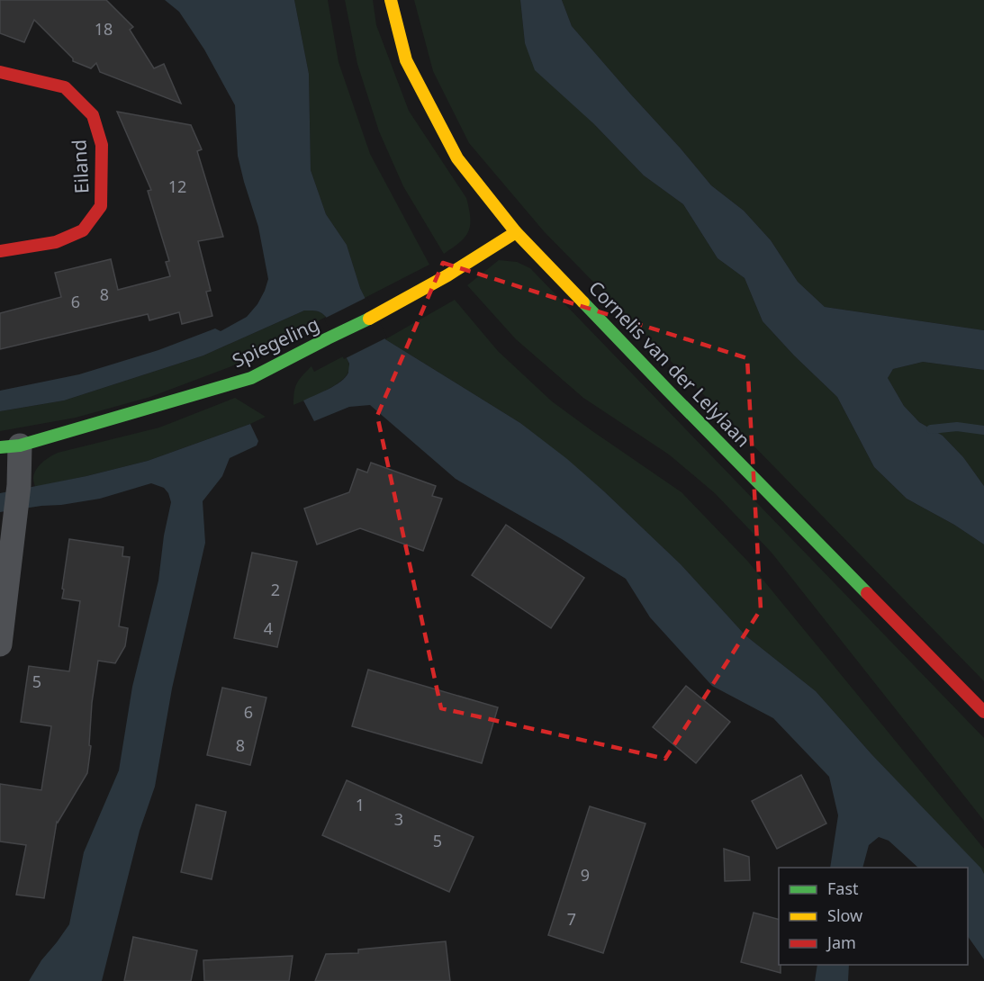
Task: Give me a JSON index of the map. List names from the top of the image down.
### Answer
{
  "streets": {
    "street": ["Eiland", "Spiegeling", "Cornelis van der Lelylaan"]
  },
  "crossings": [
    ["Spiegeling", "Cornelis van der Lelylaan"]
  ],
  "house_numbers": [
    "18",
    "12",
    "8",
    "6",
    "2",
    "4",
    "5",
    "6",
    "8",
    "1",
    "3",
    "5",
    "9",
    "7"
  ],
  "legend": ["Fast", "Slow", "Jam"]
}
